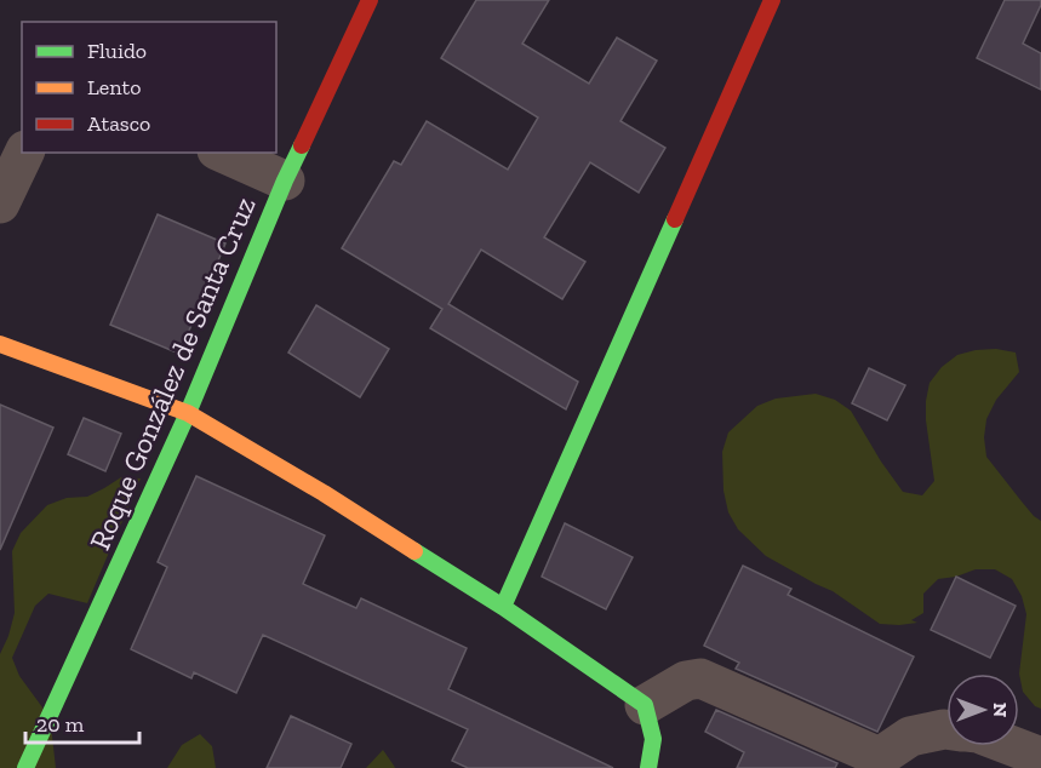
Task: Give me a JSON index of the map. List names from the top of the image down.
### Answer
{
  "streets": {
    "street": ["Roque González de Santa Cruz"]
  },
  "legend": ["Fluido", "Lento", "Atasco"],
  "scale_bar": "20 m",
  "north": "right"
}
